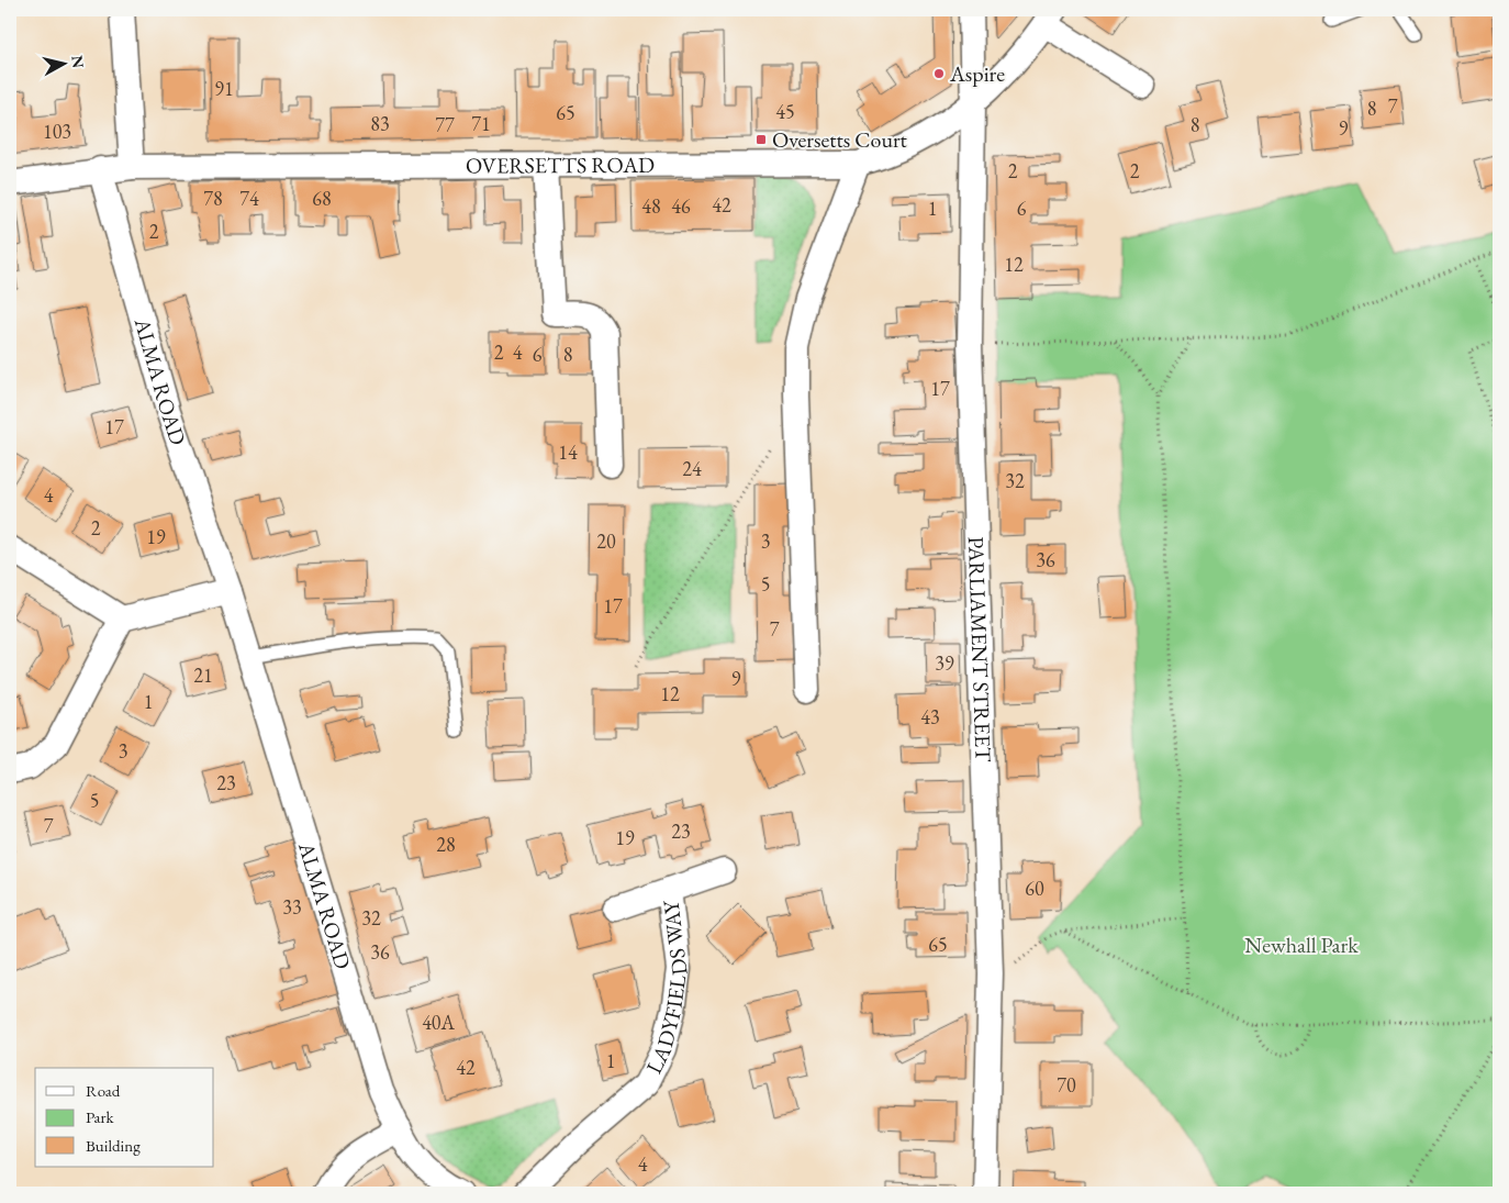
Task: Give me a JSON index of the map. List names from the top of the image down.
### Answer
{
  "streets": {
    "street": [
      "OVERSETTS ROAD",
      "ALMA ROAD",
      "PARLIAMENT STREET",
      "LADYFIELDS WAY"
    ]
  },
  "crossings": [
    ["OVERSETTS ROAD", "ALMA ROAD"],
    ["OVERSETTS ROAD", "PARLIAMENT STREET"]
  ],
  "parks": ["Newhall Park"],
  "places": {
    "other": ["Aspire"],
    "transit": ["Oversetts Court"]
  },
  "house_numbers": [
    "91",
    "7",
    "8",
    "45",
    "65",
    "83",
    "71",
    "77",
    "8",
    "9",
    "103",
    "2",
    "2",
    "78",
    "74",
    "68",
    "42",
    "48",
    "46",
    "1",
    "6",
    "2",
    "12",
    "2",
    "4",
    "6",
    "8",
    "17",
    "17",
    "14",
    "24",
    "32",
    "4",
    "2",
    "19",
    "20",
    "3",
    "36",
    "5",
    "17",
    "7",
    "39",
    "21",
    "9",
    "12",
    "1",
    "43",
    "3",
    "23",
    "5",
    "7",
    "23",
    "19",
    "28",
    "60",
    "33",
    "32",
    "65",
    "36",
    "40A",
    "1",
    "42",
    "70",
    "4"
  ],
  "legend": ["Road", "Park", "Building"],
  "north": "right"
}
